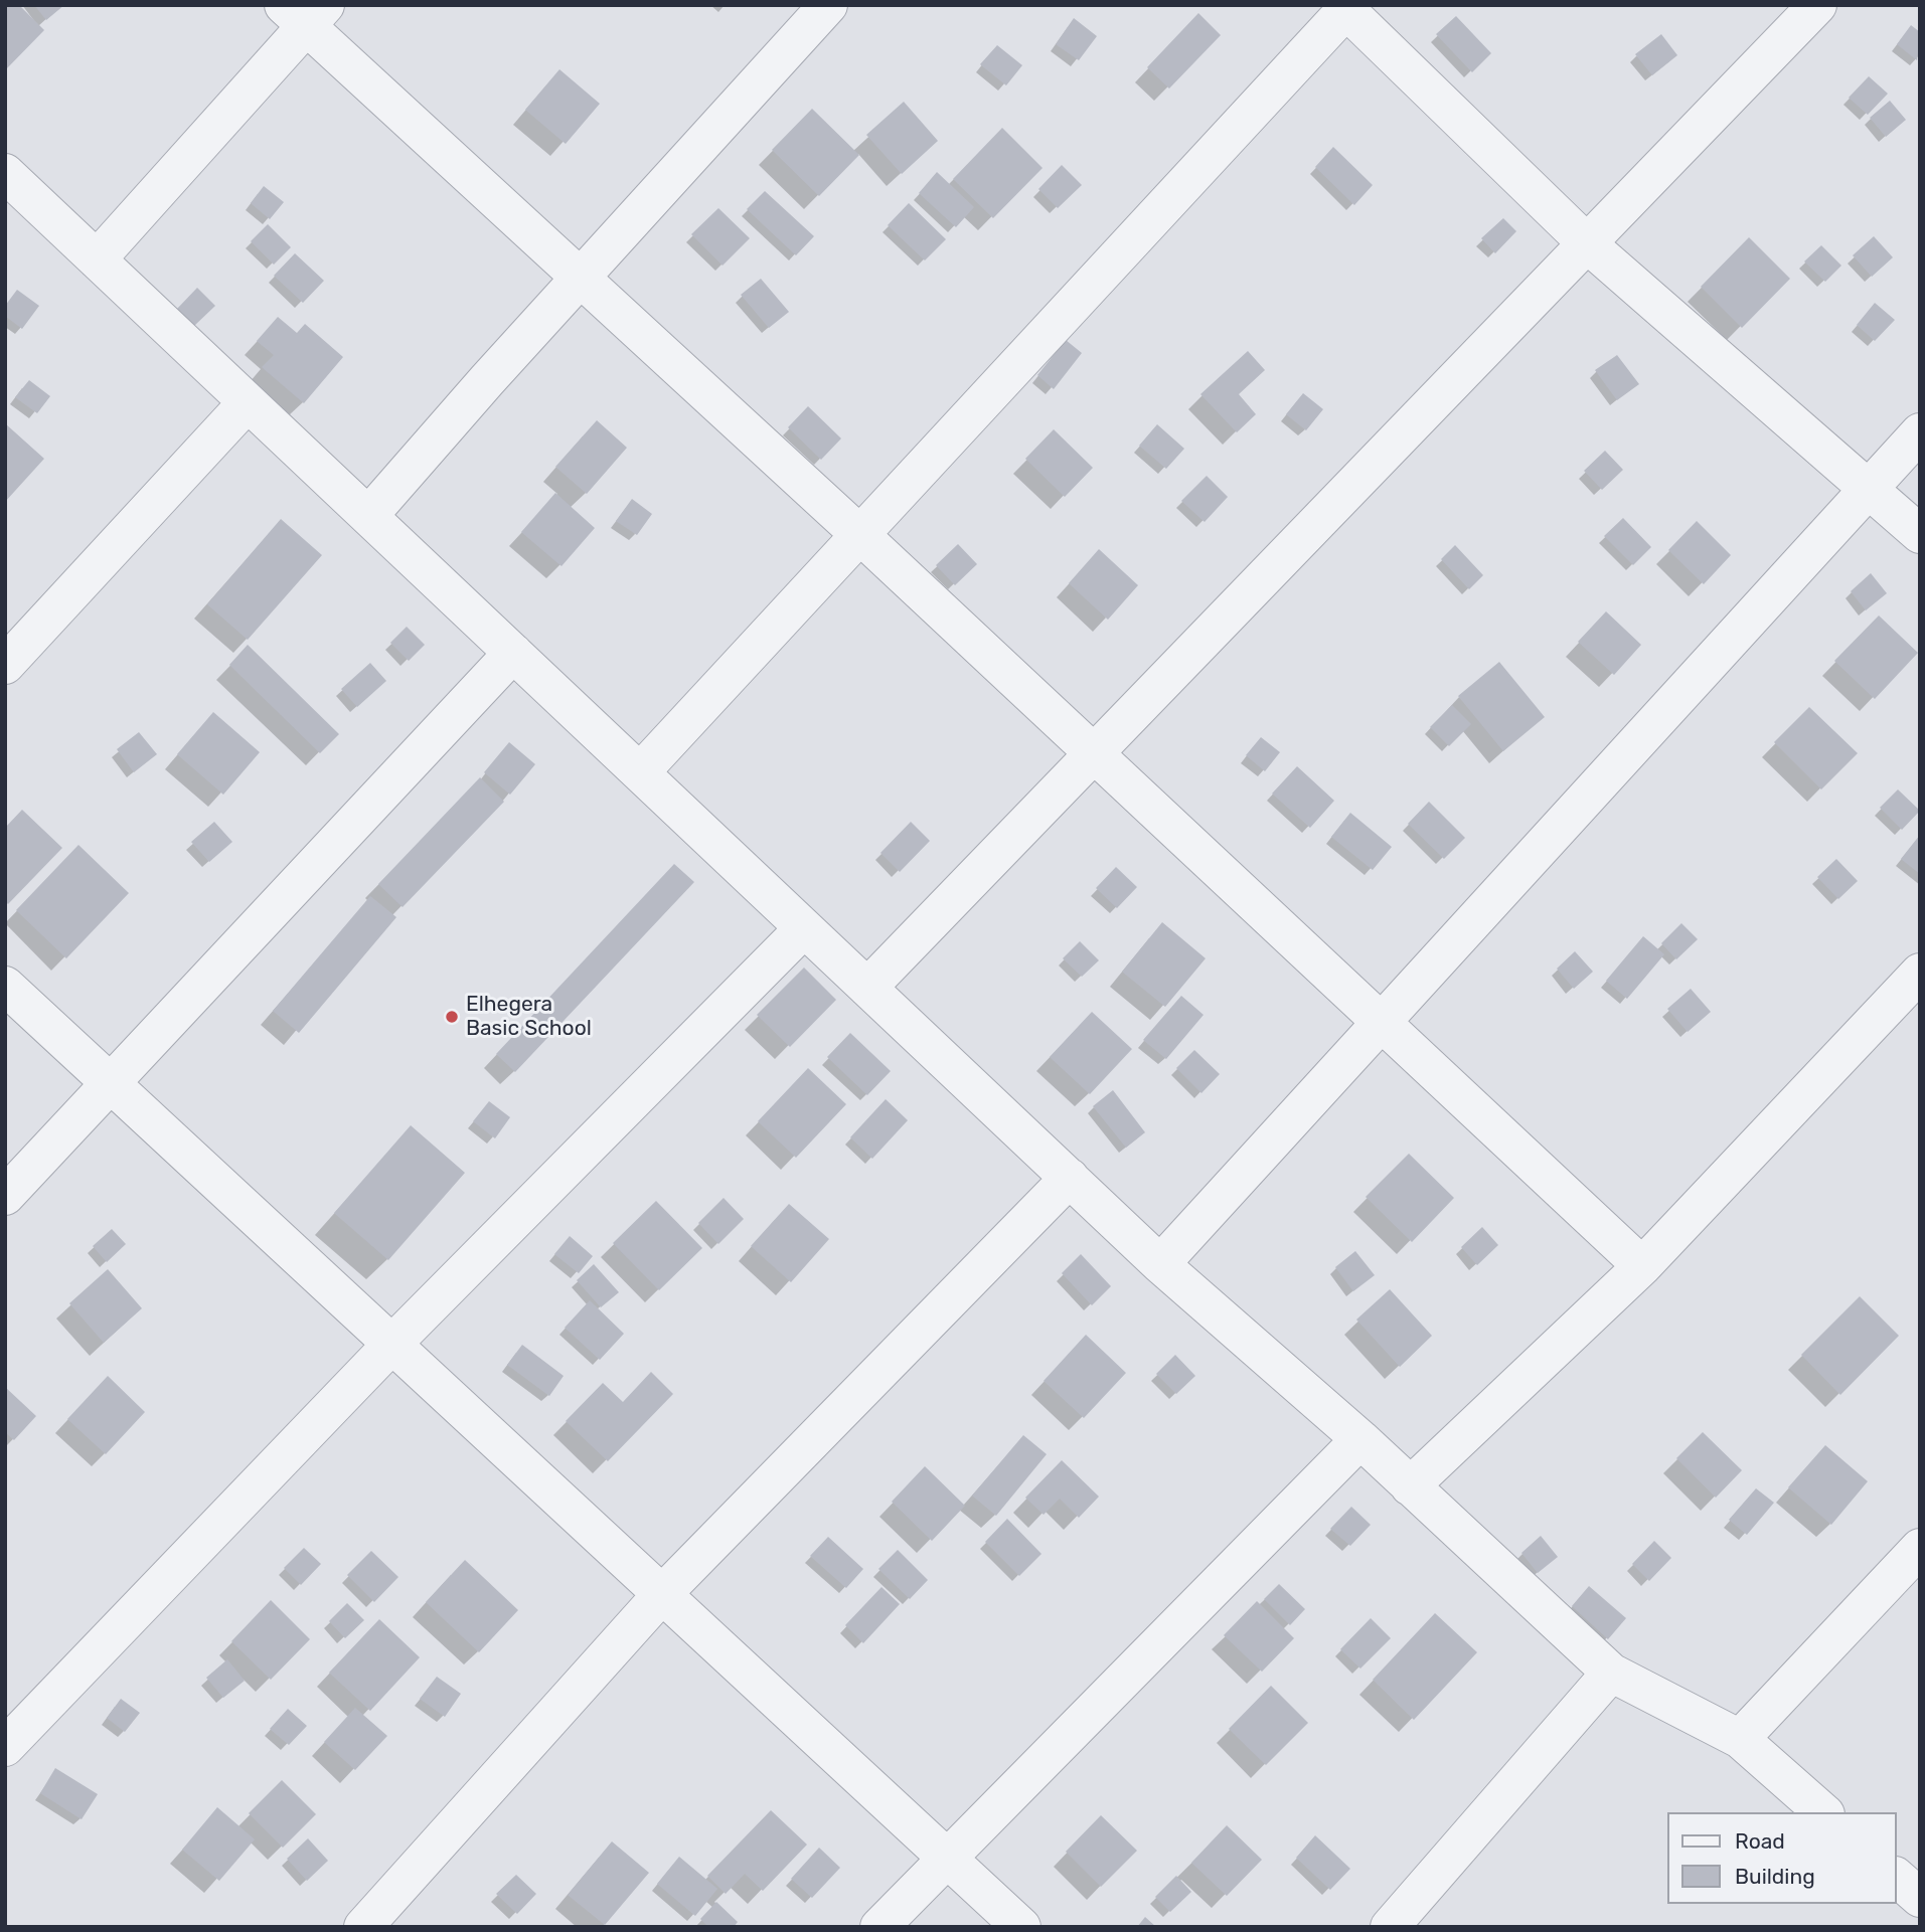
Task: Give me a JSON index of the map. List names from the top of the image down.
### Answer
{
  "places": ["Elhegera Basic School"],
  "legend": ["Road", "Building"]
}
